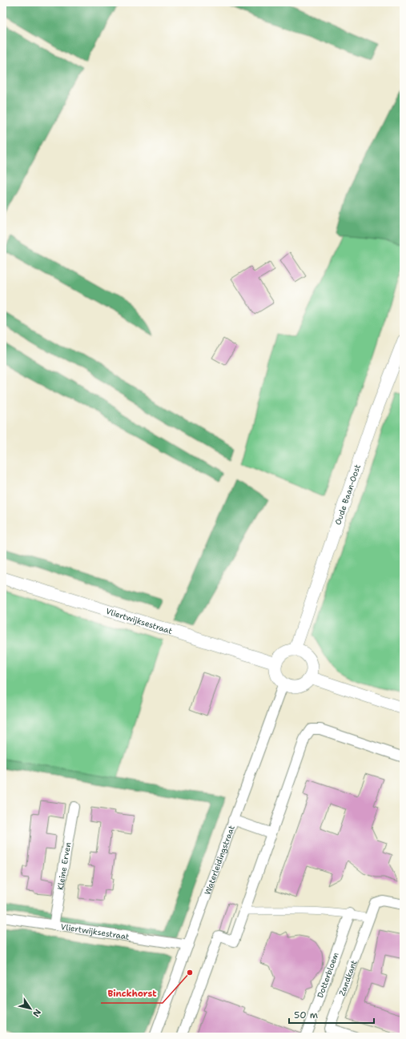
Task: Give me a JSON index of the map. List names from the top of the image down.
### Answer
{
  "streets": {
    "street": [
      "Oude Baan-Oost",
      "Vliertwijksestraat",
      "Waterleidingstraat",
      "Kleine Erven",
      "Dotterbloem",
      "Zandkant"
    ]
  },
  "crossings": [
    ["Oude Baan-Oost", "Vliertwijksestraat"],
    ["Oude Baan-Oost", "Waterleidingstraat"],
    ["Vliertwijksestraat", "Waterleidingstraat"],
    ["Vliertwijksestraat", "Kleine Erven"]
  ],
  "places": ["Binckhorst"],
  "scale_bar": "50 m",
  "north": "bottom right"
}
